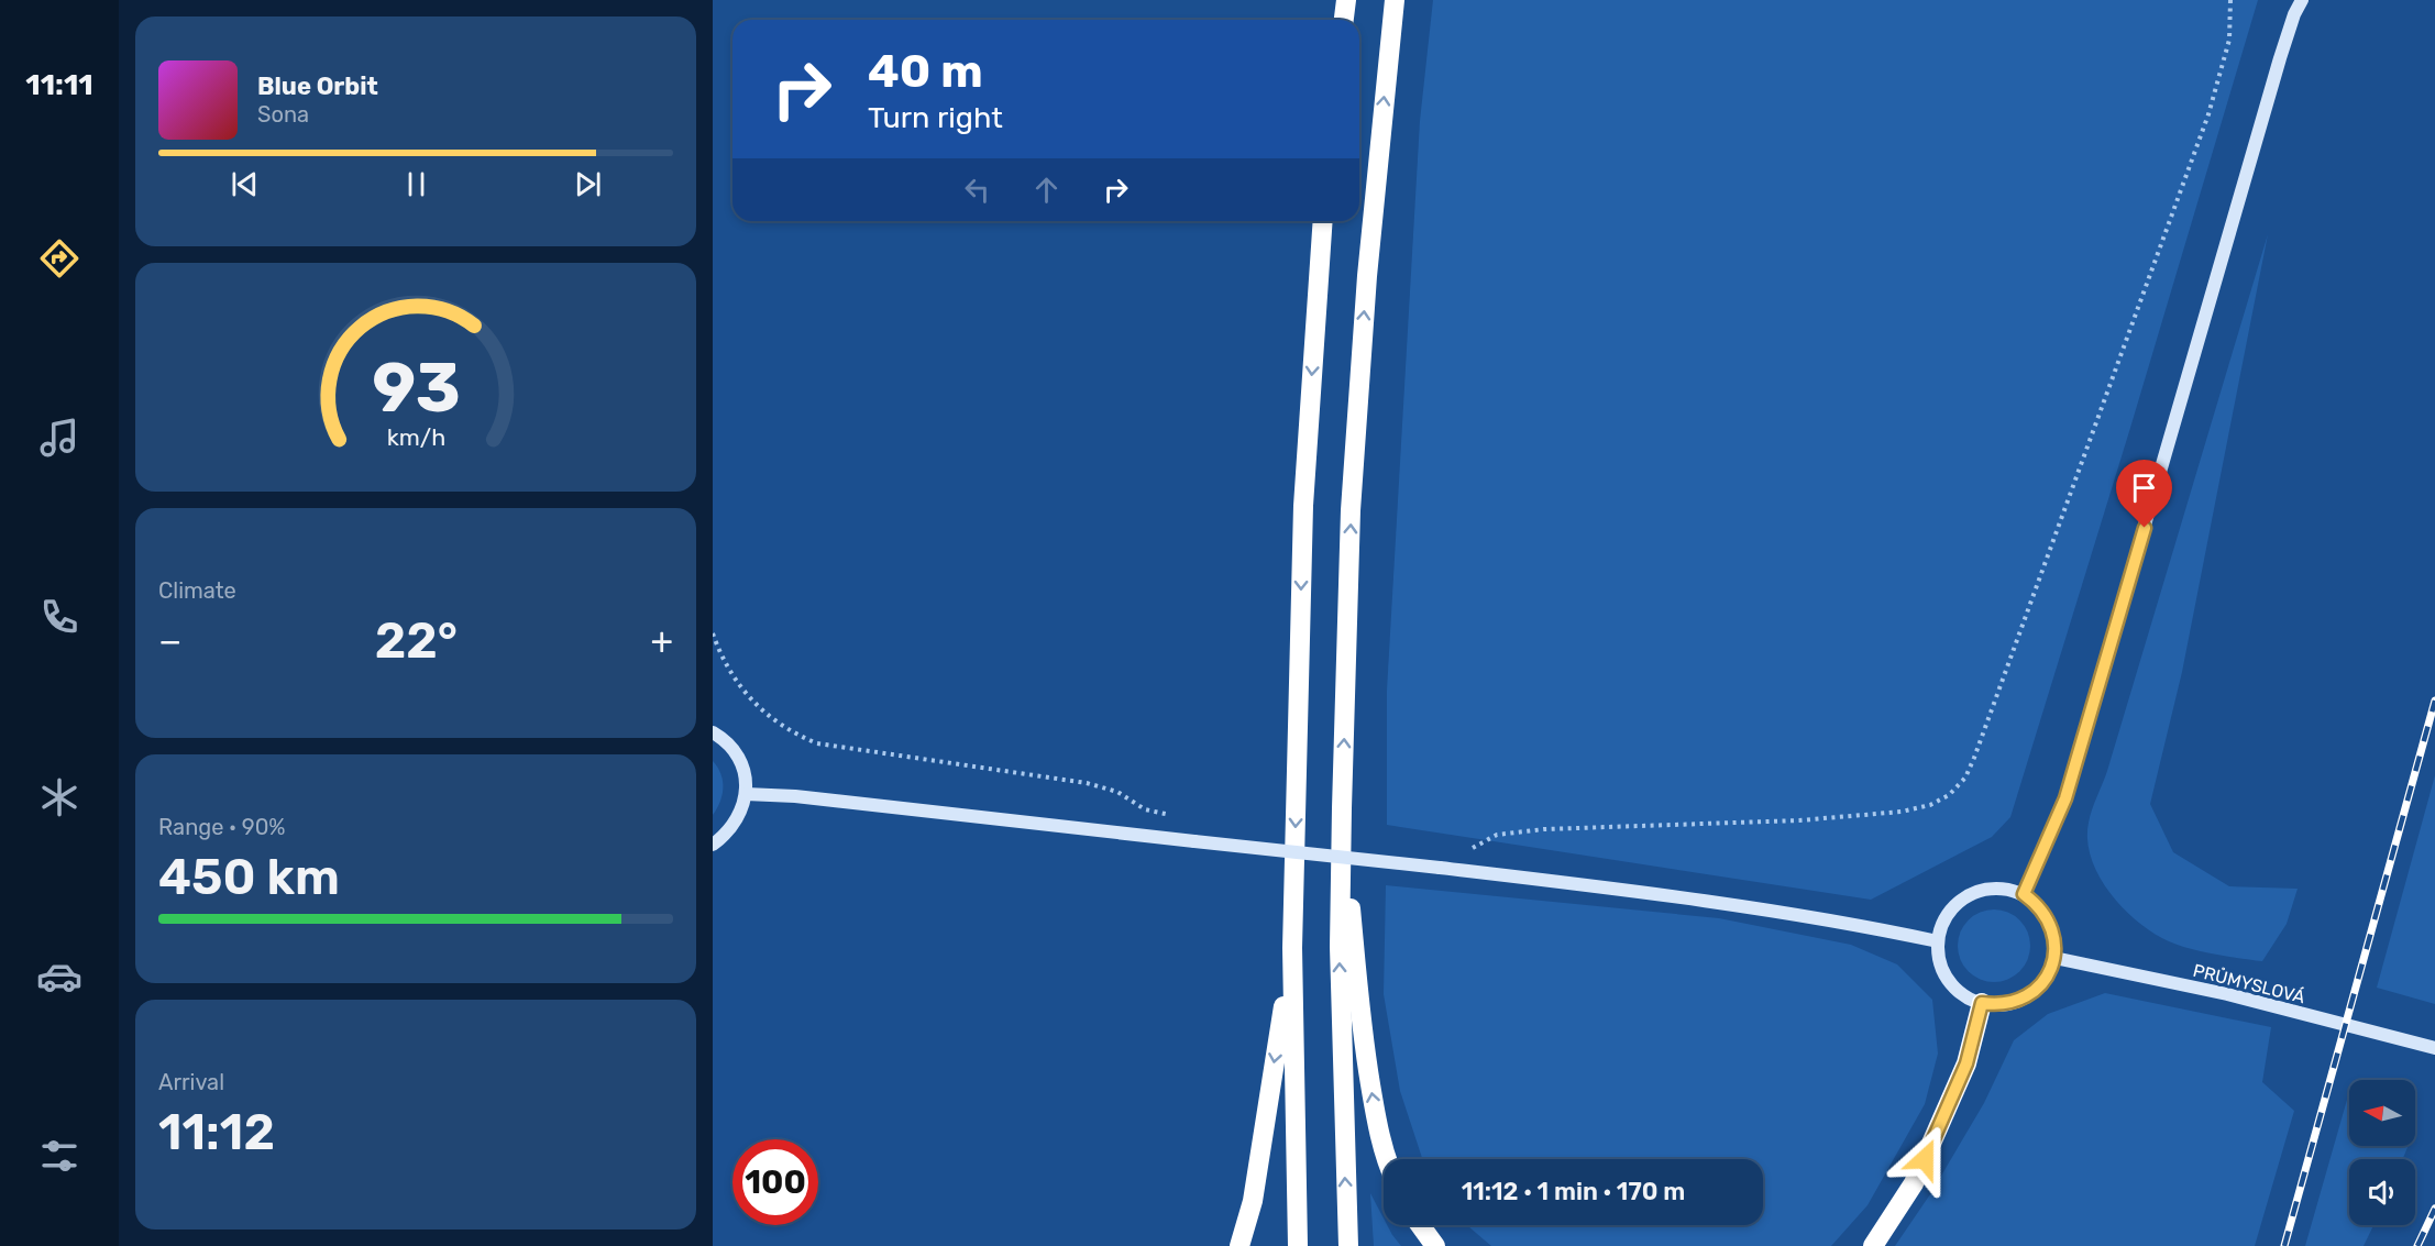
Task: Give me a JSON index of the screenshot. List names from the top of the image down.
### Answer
{
  "streets": {
    "street": ["PRŮMYSLOVÁ"]
  },
  "north": "left",
  "page": {
    "tabs": "11:11",
    "turn": ["40 m", "Turn right"],
    "song": ["Blue Orbit", "Sona"],
    "tile": [
      "Climate",
      ["Range · 90%", "450 km"],
      ["Arrival", "11:12"]
    ],
    "heat": ["−", "22°", "+"],
    "limit": "100",
    "trip": "11:12 · 1 min · 170 m",
    "gauge": ["93", "km/h"]
  }
}
